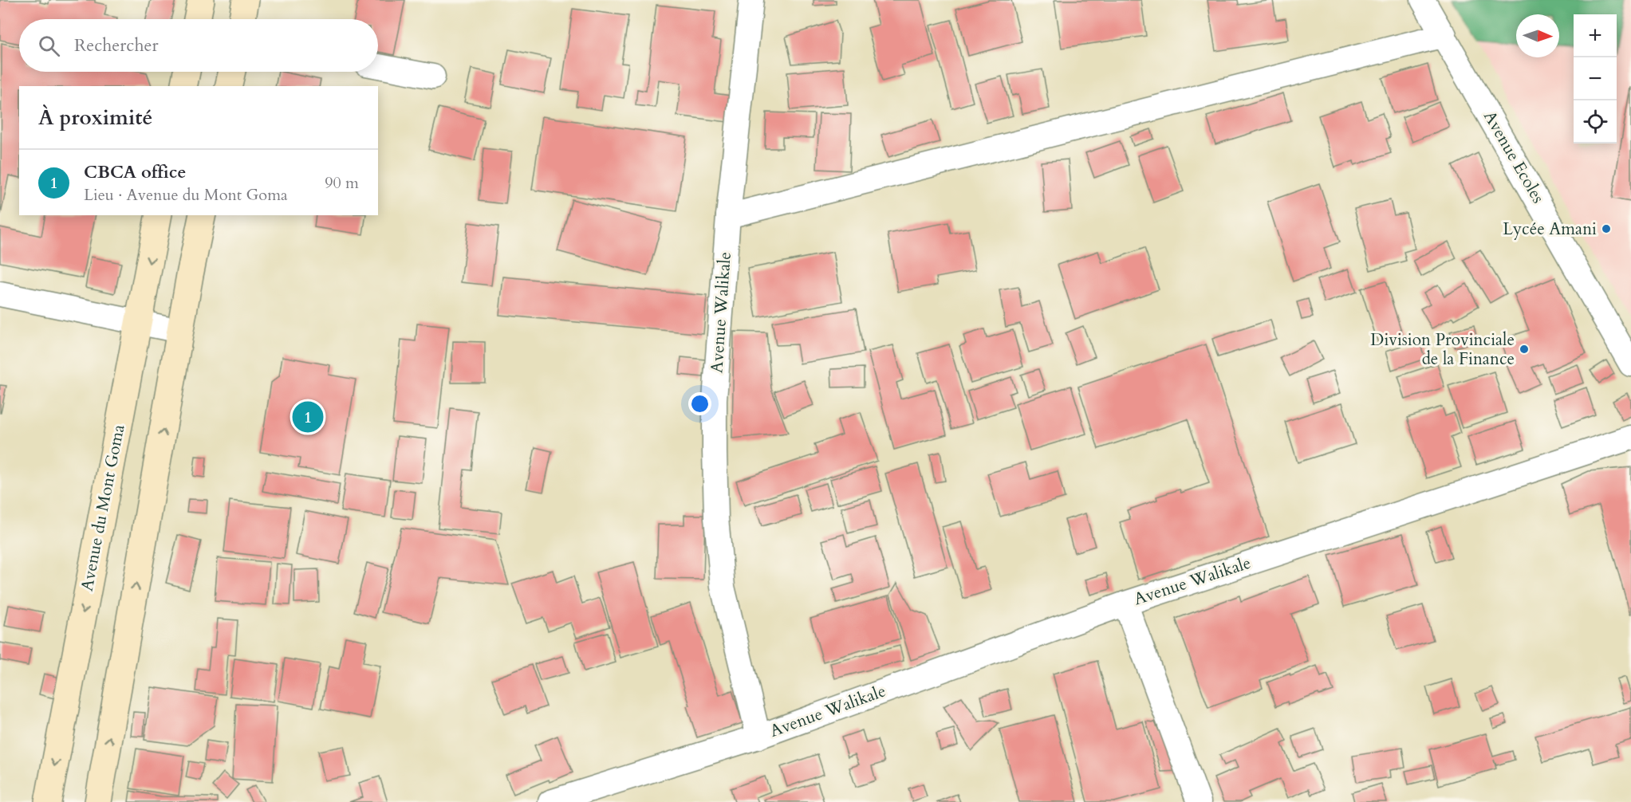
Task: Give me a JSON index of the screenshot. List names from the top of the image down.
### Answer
{
  "streets": {
    "street": ["Avenue Ecoles", "Avenue Walikale", "Avenue du Mont Goma"]
  },
  "places": ["Lycée Amani", "Division Provinciale de la Finance"],
  "north": "right",
  "page": {
    "map_buttons": ["+", "−"],
    "search": "Rechercher",
    "heading": "À proximité",
    "list": [
      {
        "mark": "1",
        "name": "CBCA office",
        "note": "Lieu · Avenue du Mont Goma",
        "value": "90 m"
      }
    ],
    "pins": "1"
  }
}
